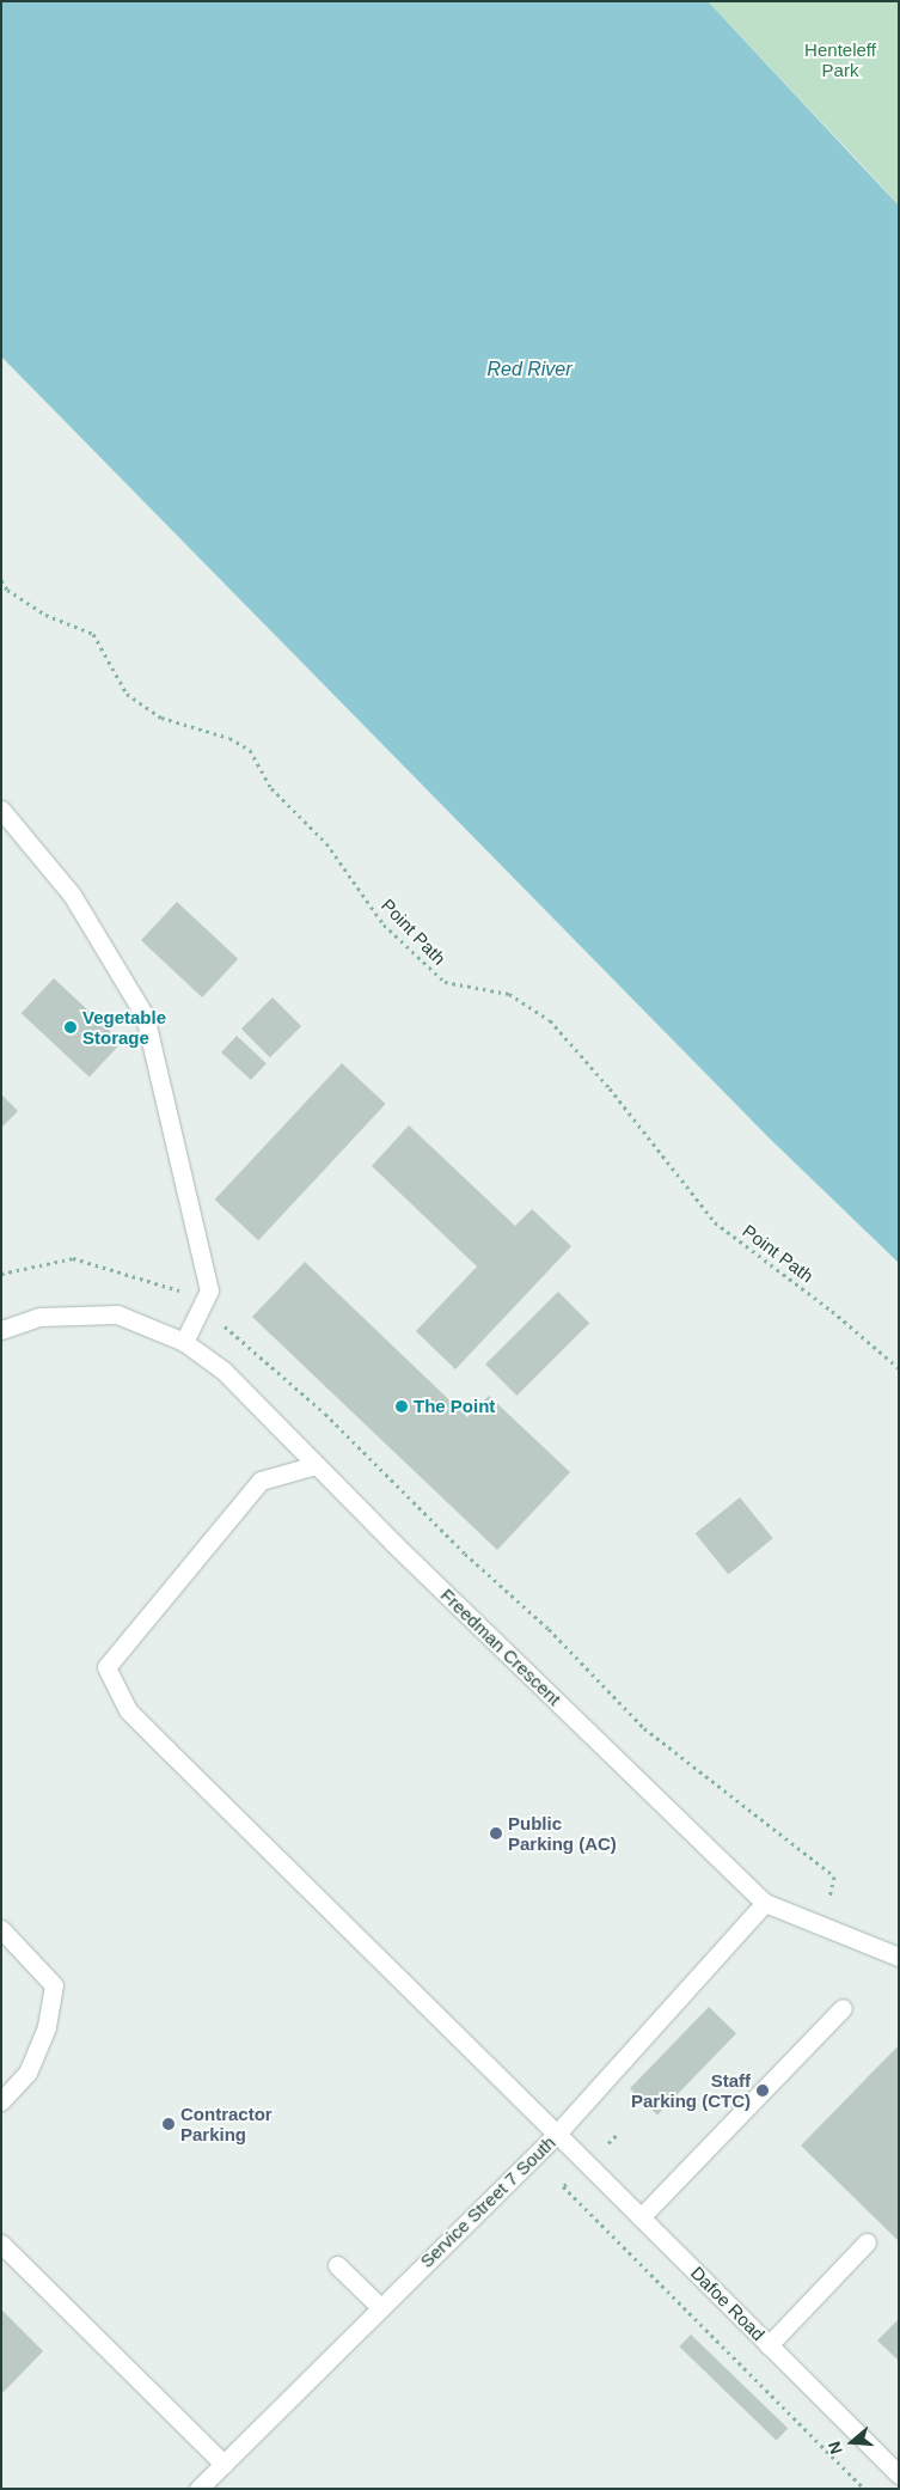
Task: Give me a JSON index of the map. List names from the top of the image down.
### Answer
{
  "streets": {
    "street": ["Freedman Crescent", "Service Street 7 South", "Dafoe Road"],
    "path": ["Point Path"]
  },
  "crossings": [
    ["Freedman Crescent", "Service Street 7 South"],
    ["Freedman Crescent", "Dafoe Road"],
    ["Service Street 7 South", "Dafoe Road"]
  ],
  "water": ["Red River"],
  "parks": ["Henteleff Park"],
  "places": [
    "Vegetable Storage",
    "The Point",
    "Public Parking (AC)",
    "Staff Parking (CTC)",
    "Contractor Parking"
  ],
  "north": "left"
}
